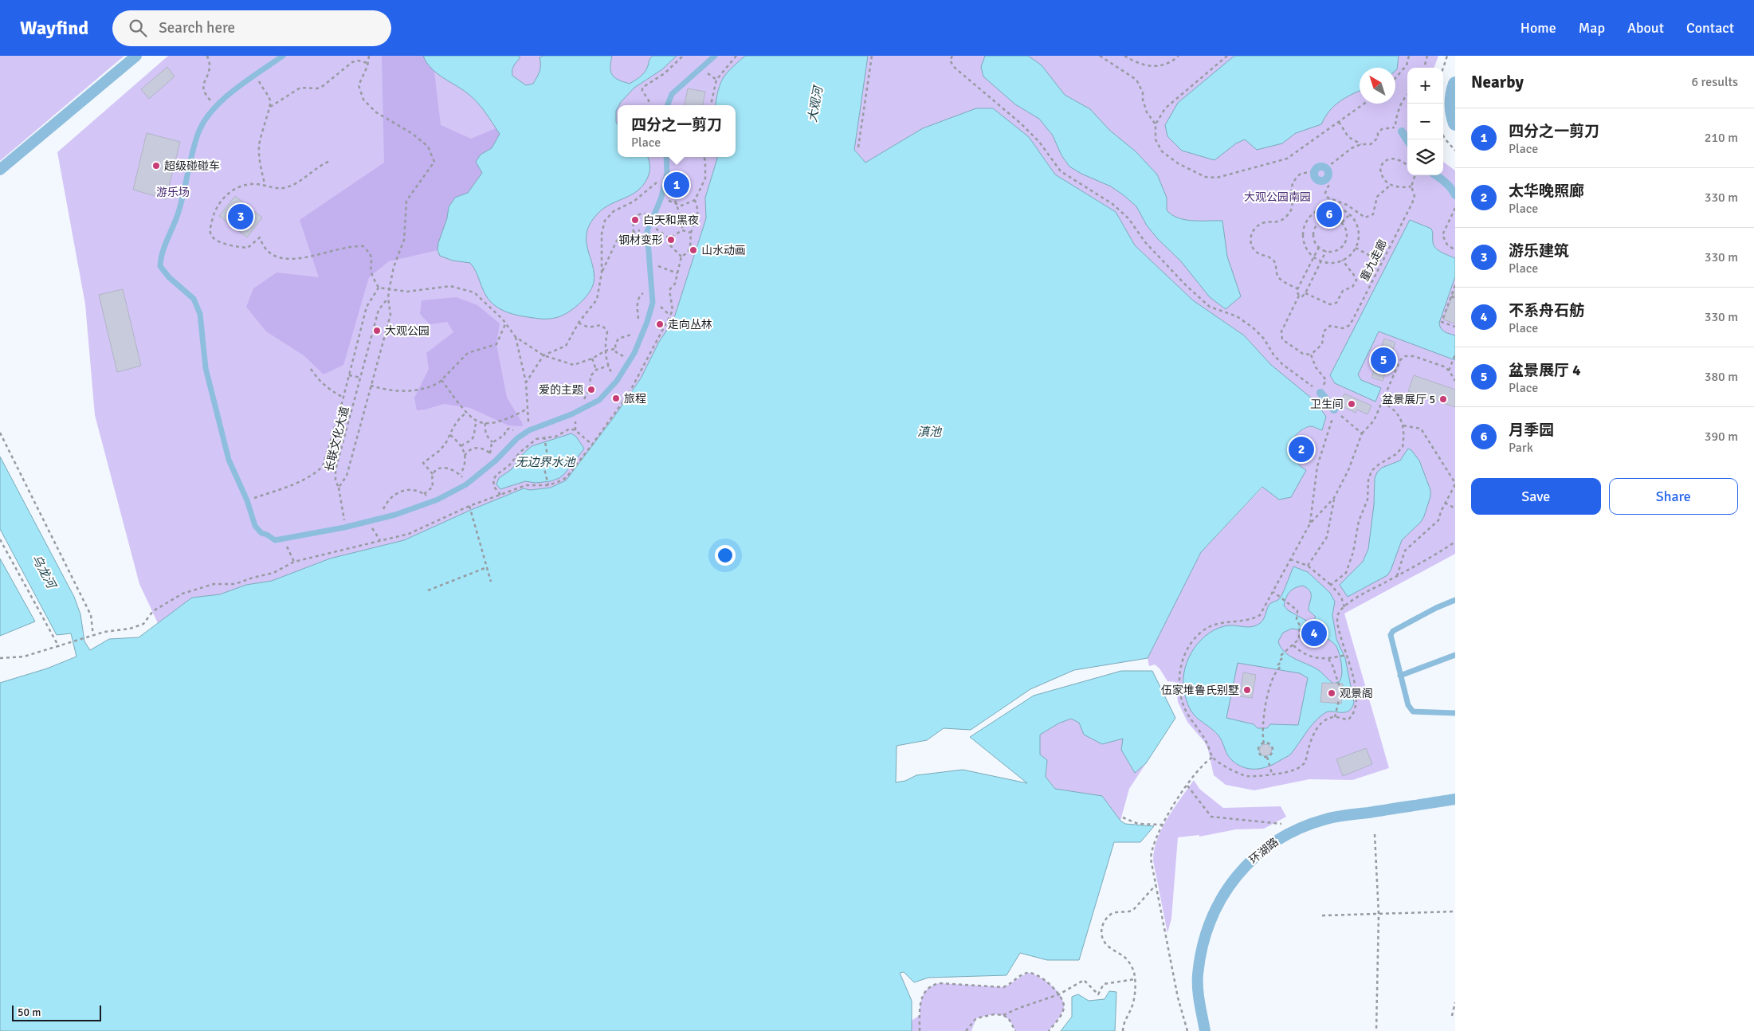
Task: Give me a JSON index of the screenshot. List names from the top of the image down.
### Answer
{
  "streets": {
    "street": ["环湖路"],
    "path": ["重九走廊", "长联文化大道"]
  },
  "water": [
    "大观河",
    "滇池",
    "无边界水池",
    "乌龙河"
  ],
  "parks": ["游乐场", "大观公园南园"],
  "places": [
    "超级碰碰车",
    "白天和黑夜",
    "钢材变形",
    "山水动画",
    "走向丛林",
    "大观公园",
    "爱的主题",
    "旅程",
    "盆景展厅 5",
    "卫生间",
    "伍家堆鲁氏别墅",
    "观景阁"
  ],
  "scale_bar": "50 m",
  "north": "top left",
  "page": {
    "header": "Wayfind",
    "search": "Search here",
    "nav": [
      "Home",
      "Map",
      "About",
      "Contact"
    ],
    "heading": ["Nearby", "6 results"],
    "map_buttons": ["+", "−"],
    "popup": ["四分之一剪刀", "Place"],
    "list": [
      {
        "mark": "1",
        "name": "四分之一剪刀",
        "note": "Place",
        "value": "210 m"
      },
      {
        "mark": "2",
        "name": "太华晚照廊",
        "note": "Place",
        "value": "330 m"
      },
      {
        "mark": "3",
        "name": "游乐建筑",
        "note": "Place",
        "value": "330 m"
      },
      {
        "mark": "4",
        "name": "不系舟石舫",
        "note": "Place",
        "value": "330 m"
      },
      {
        "mark": "5",
        "name": "盆景展厅 4",
        "note": "Place",
        "value": "380 m"
      },
      {
        "mark": "6",
        "name": "月季园",
        "note": "Park",
        "value": "390 m"
      }
    ],
    "pins": [
      "1",
      "6",
      "3",
      "5",
      "2",
      "4"
    ],
    "buttons": ["Save", "Share"],
    "scale": "50 m"
  }
}
